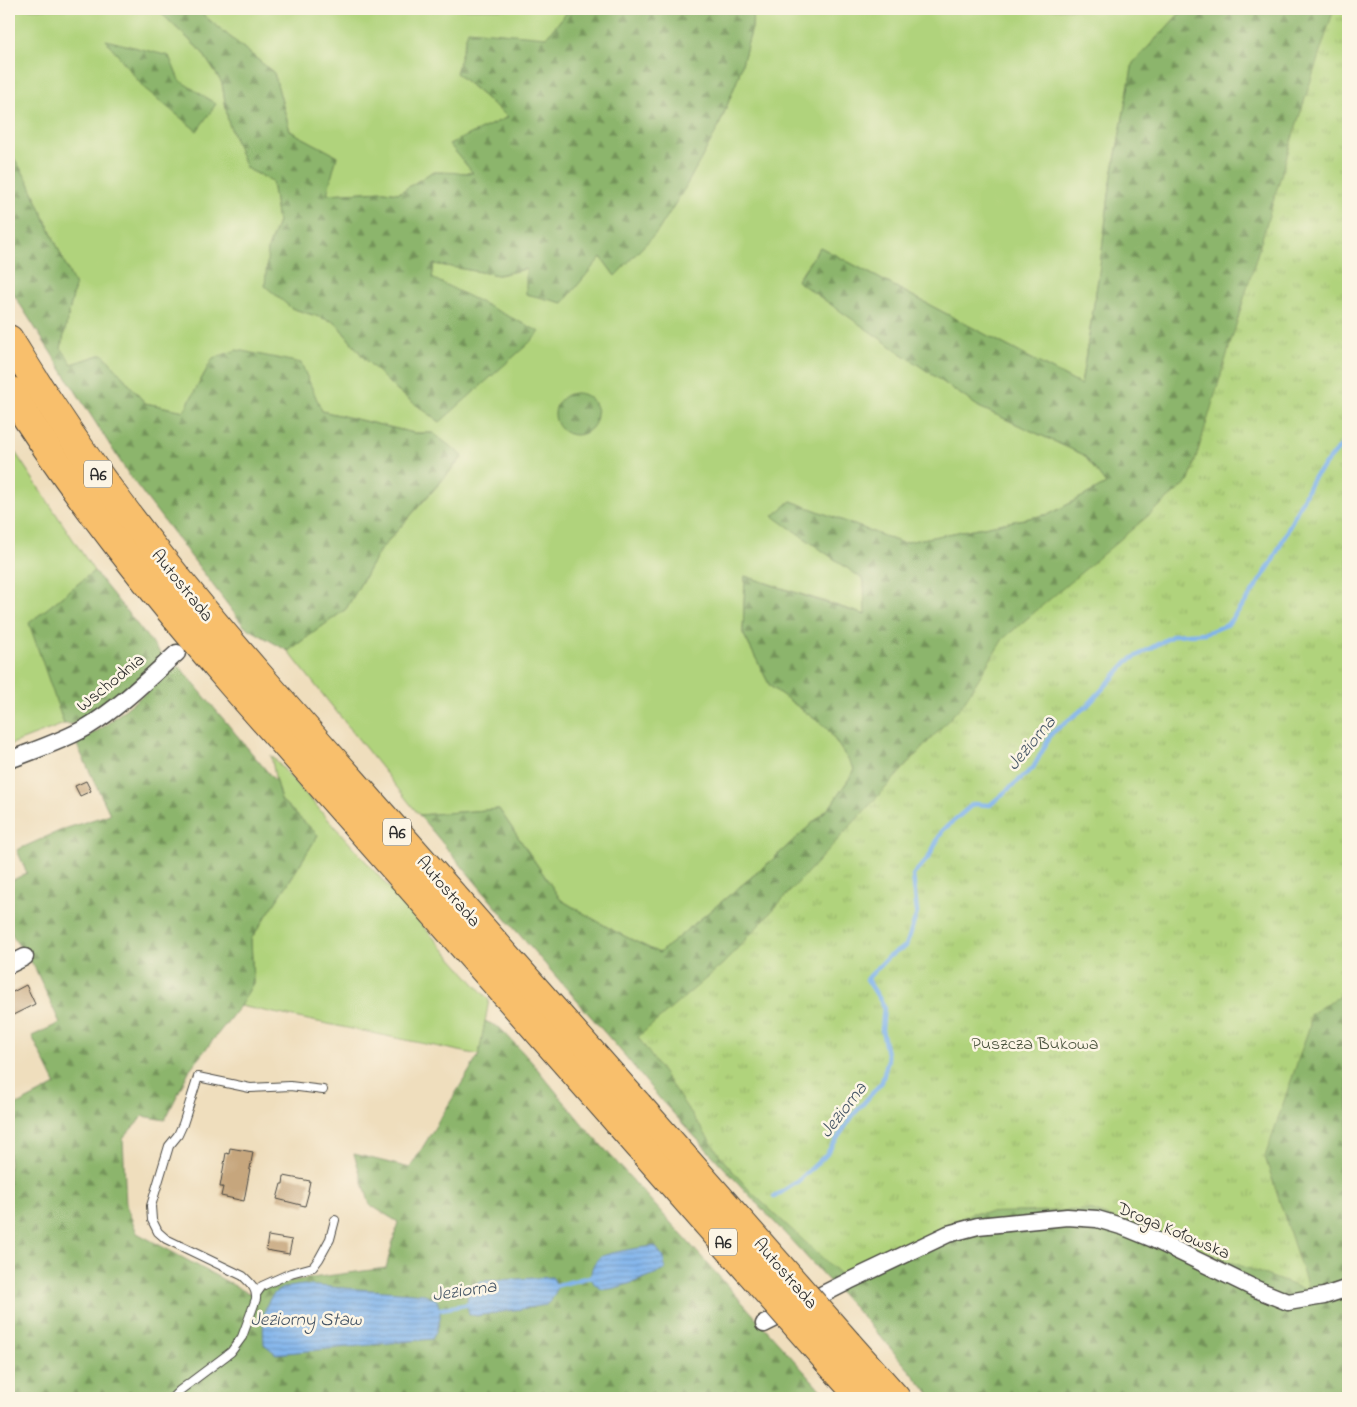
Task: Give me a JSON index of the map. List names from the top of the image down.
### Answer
{
  "streets": {
    "highway": ["A6", "Autostrada"],
    "street": ["Wschodnia", "Droga Kołowska"]
  },
  "water": ["Jeziorna", "Jeziorny Staw"],
  "parks": ["Puszcza Bukowa"]
}
